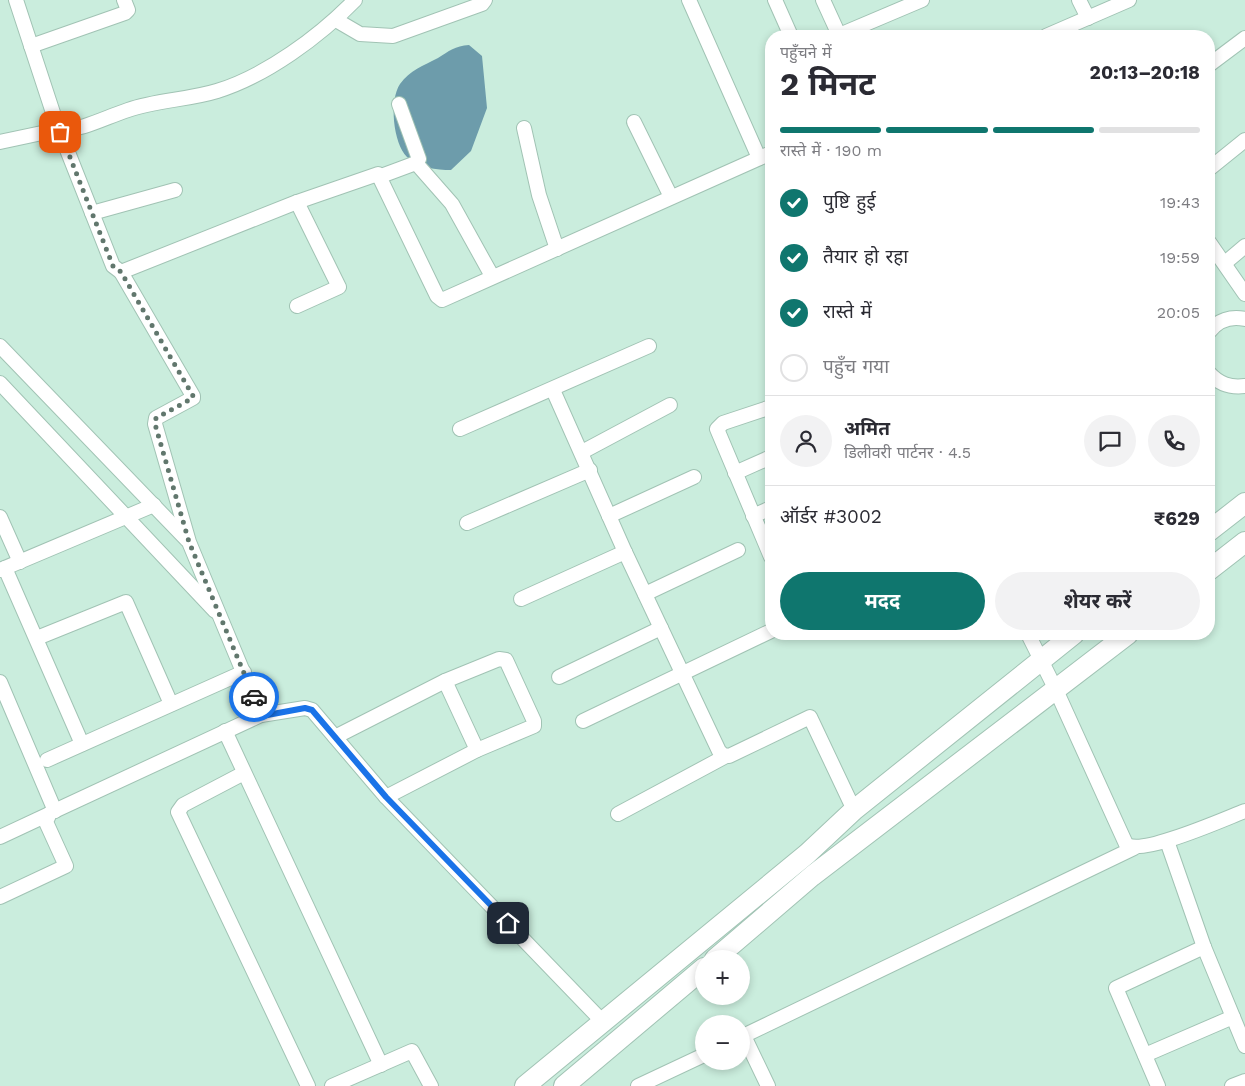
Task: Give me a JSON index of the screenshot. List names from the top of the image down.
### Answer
{
  "page": {
    "heading": ["2 मिनट", "पहुँचने में", "20:13–20:18"],
    "panel": [
      "अमित",
      "डिलीवरी पार्टनर · 4.5",
      "ऑर्डर #3002",
      "₹629"
    ],
    "bar": "रास्ते में · 190 m",
    "list": [
      ["पुष्टि हुई", "19:43"],
      ["तैयार हो रहा", "19:59"],
      ["रास्ते में", "20:05"],
      "पहुँच गया"
    ],
    "buttons": ["मदद", "शेयर करें"],
    "map_buttons": ["+", "−"]
  }
}
